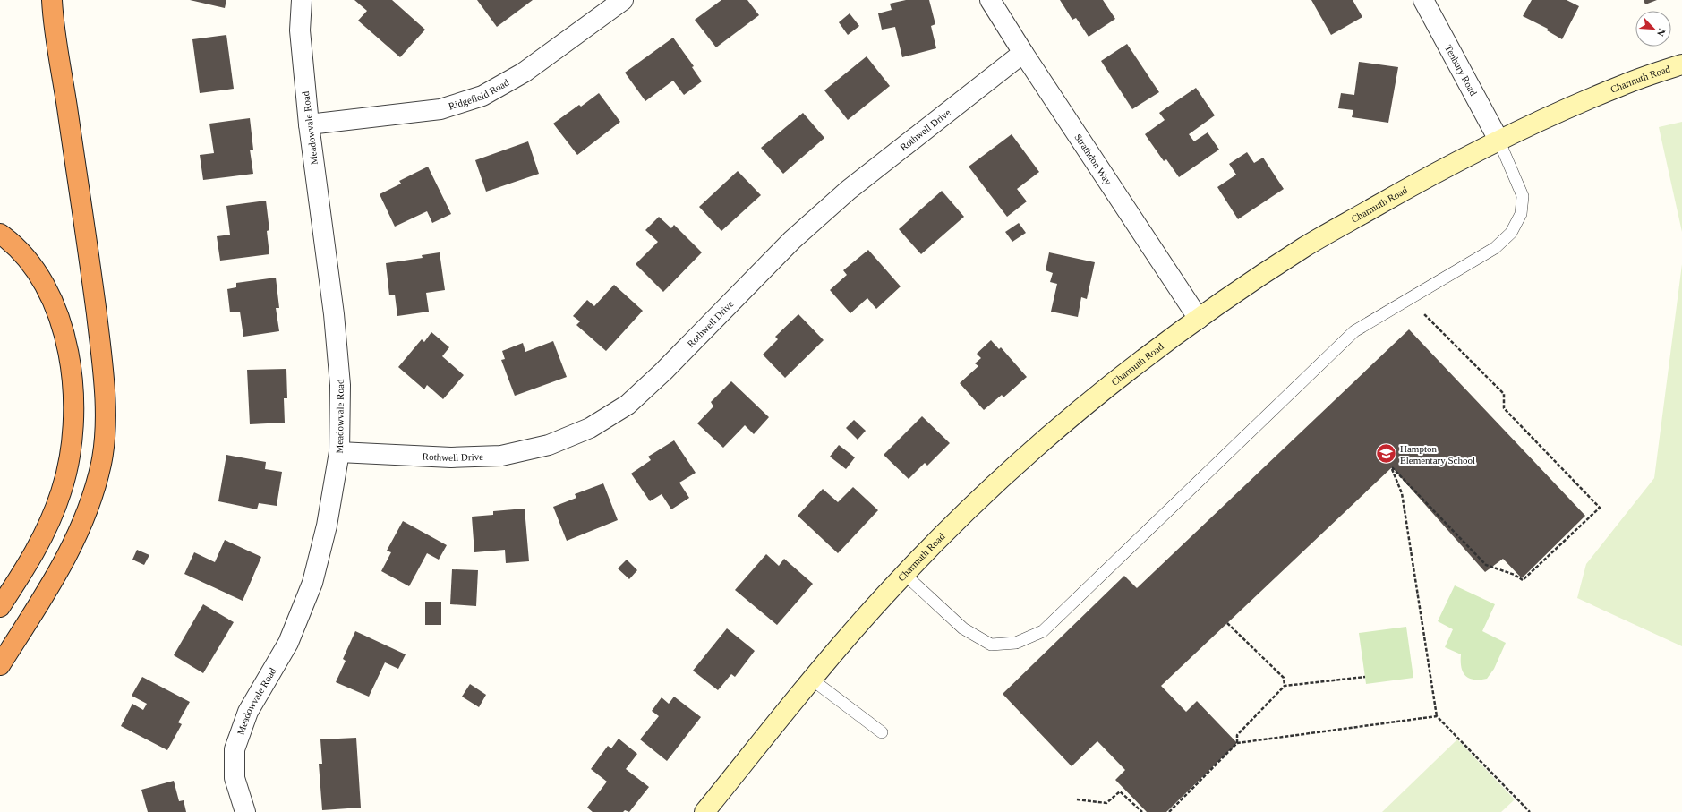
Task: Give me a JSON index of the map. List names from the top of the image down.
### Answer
{
  "streets": {
    "street": [
      "Tenbury Road",
      "Charmuth Road",
      "Ridgefield Road",
      "Meadowvale Road",
      "Rothwell Drive",
      "Strathdon Way"
    ]
  },
  "crossings": [
    ["Tenbury Road", "Charmuth Road"],
    ["Charmuth Road", "Strathdon Way"],
    ["Ridgefield Road", "Meadowvale Road"],
    ["Meadowvale Road", "Rothwell Drive"],
    ["Rothwell Drive", "Strathdon Way"]
  ],
  "places": {
    "school or university": ["Hampton Elementary School"]
  },
  "north": "bottom right"
}
